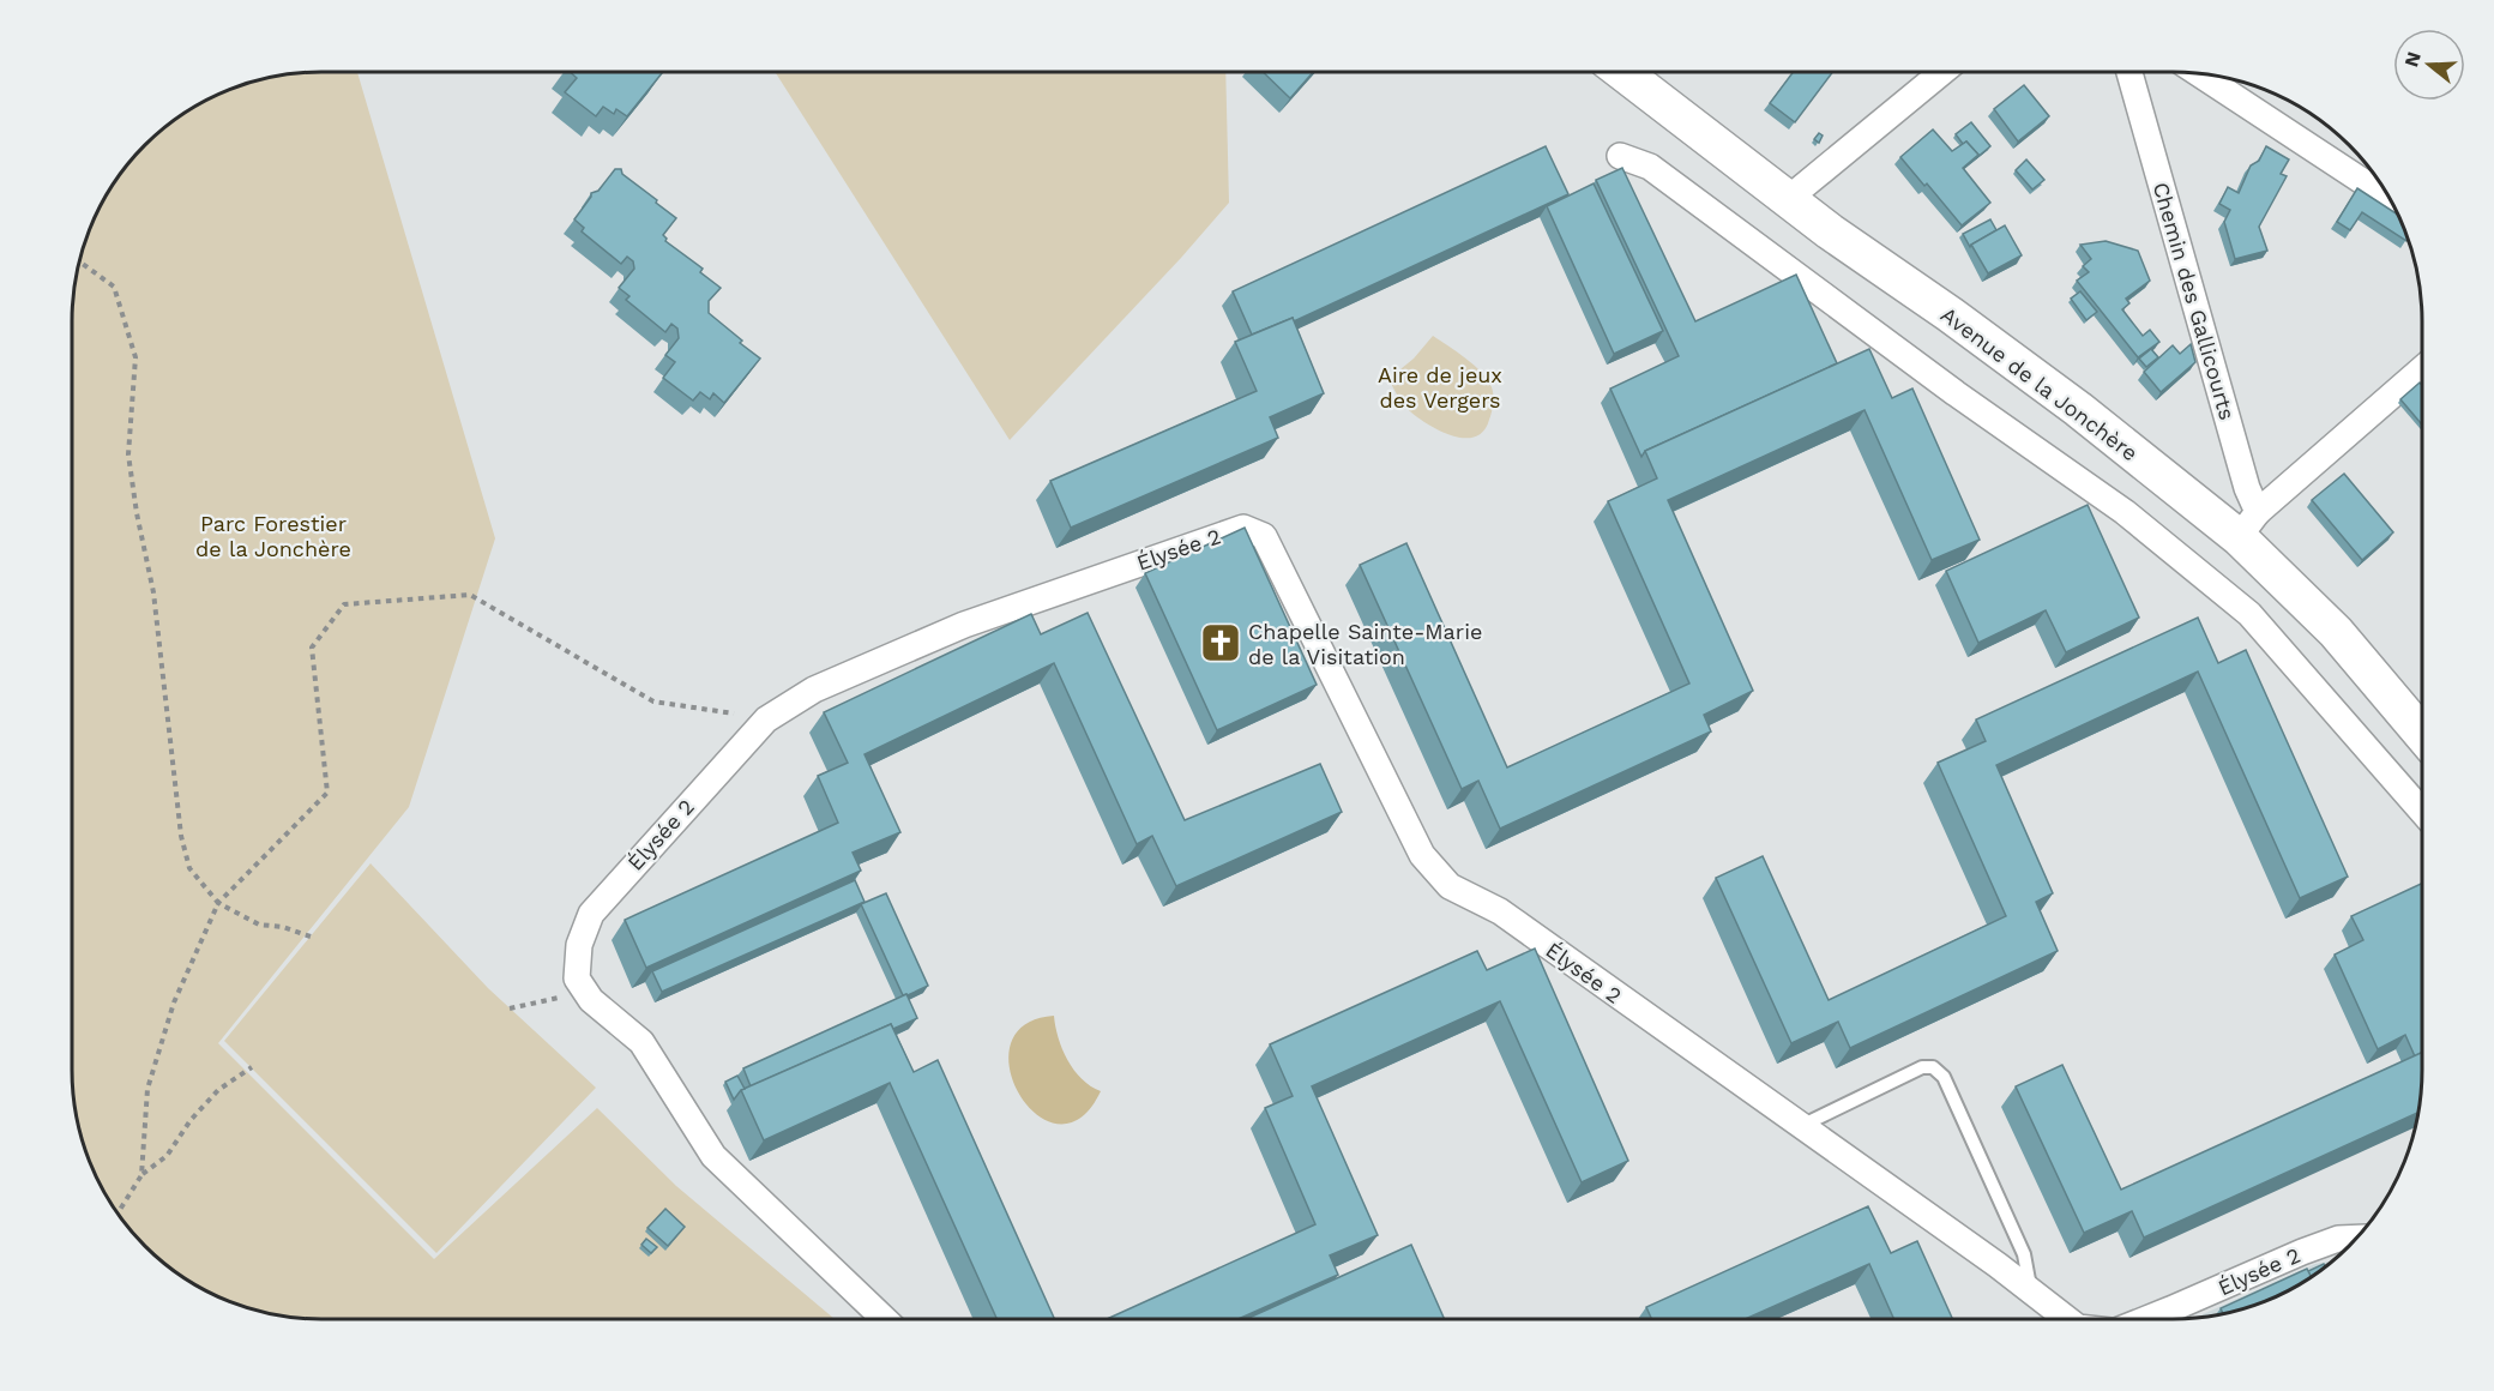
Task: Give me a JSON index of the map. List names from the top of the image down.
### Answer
{
  "streets": {
    "street": ["Chemin des Gallicourts", "Avenue de la Jonchère", "Élysée 2"]
  },
  "crossings": [
    ["Chemin des Gallicourts", "Avenue de la Jonchère"]
  ],
  "parks": ["Aire de jeux des Vergers", "Parc Forestier de la Jonchère"],
  "places": {
    "church": ["Chapelle Sainte-Marie de la Visitation"]
  },
  "north": "left"
}
